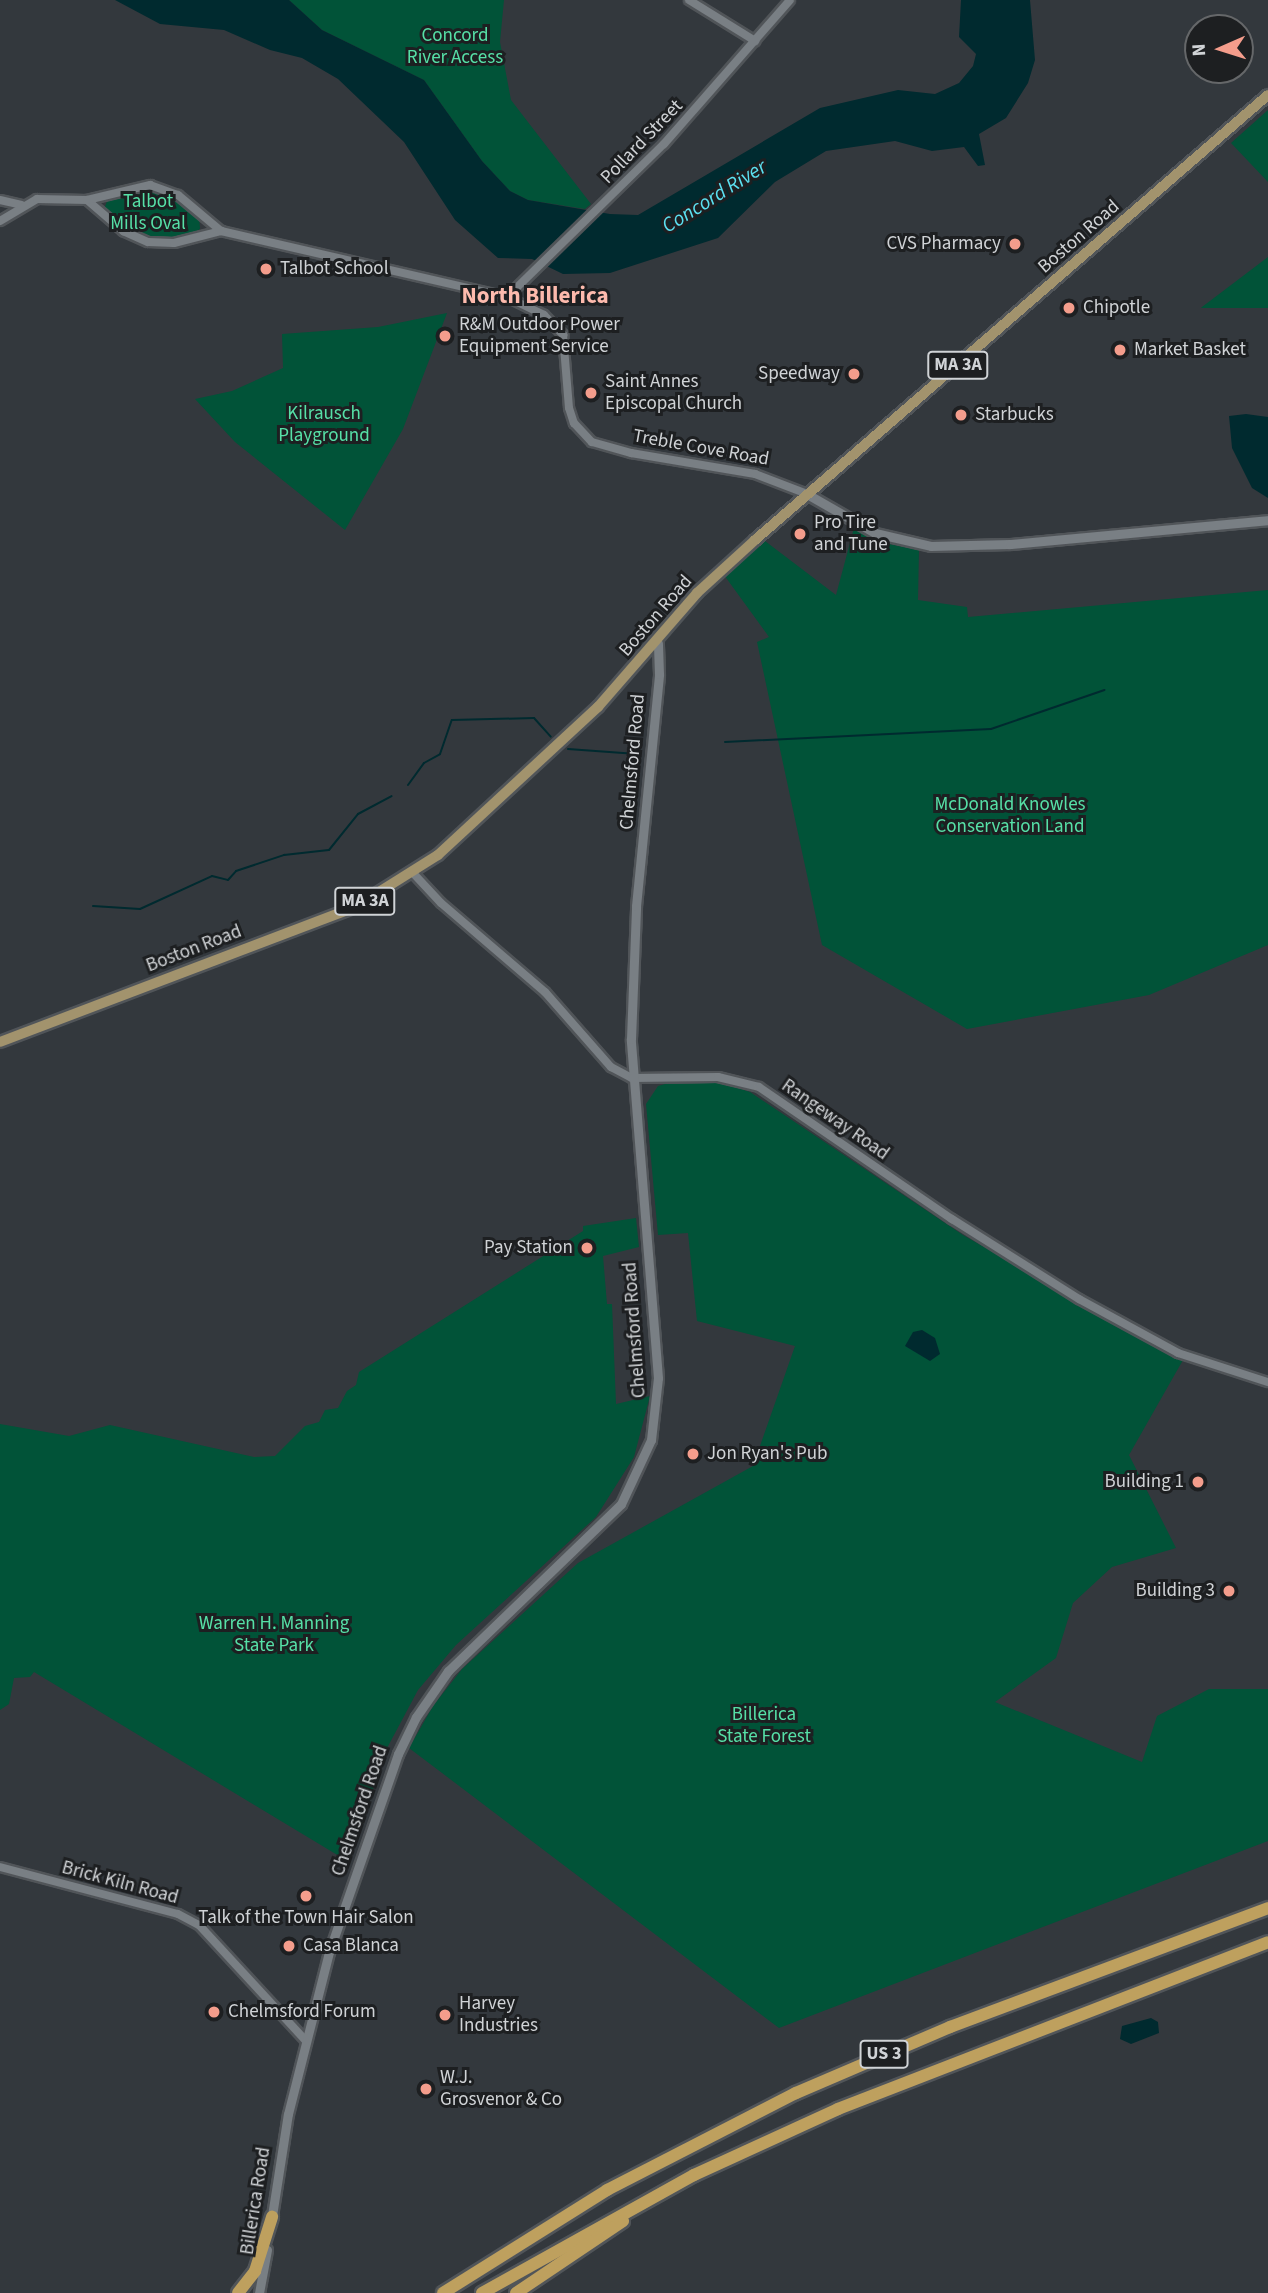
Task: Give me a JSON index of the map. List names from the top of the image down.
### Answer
{
  "streets": {
    "highway": ["US 3"],
    "main road": [
      "Boston Road",
      "MA 3A",
      "Treble Cove Road",
      "Chelmsford Road",
      "Billerica Road"
    ],
    "street": ["Pollard Street", "Rangeway Road", "Brick Kiln Road"]
  },
  "crossings": [
    ["Pollard Street", "Treble Cove Road"],
    ["Boston Road", "Treble Cove Road"],
    ["Boston Road", "Chelmsford Road"],
    ["Chelmsford Road", "Rangeway Road"],
    ["Chelmsford Road", "Brick Kiln Road"],
    ["Chelmsford Road", "Billerica Road"]
  ],
  "districts": ["North Billerica"],
  "water": ["Concord River"],
  "parks": [
    "Concord River Access",
    "Talbot Mills Oval",
    "Kilrausch Playground",
    "McDonald Knowles Conservation Land",
    "Warren H. Manning State Park",
    "Billerica State Forest"
  ],
  "places": [
    "CVS Pharmacy",
    "Talbot School",
    "Chipotle",
    "R&M Outdoor Power Equipment Service",
    "Market Basket",
    "Speedway",
    "Saint Annes Episcopal Church",
    "Starbucks",
    "Pro Tire and Tune",
    "Pay Station",
    "Jon Ryan's Pub",
    "Building 1",
    "Building 3",
    "Talk of the Town Hair Salon",
    "Casa Blanca",
    "Chelmsford Forum",
    "Harvey Industries",
    "W.J. Grosvenor & Co"
  ],
  "north": "left"
}
